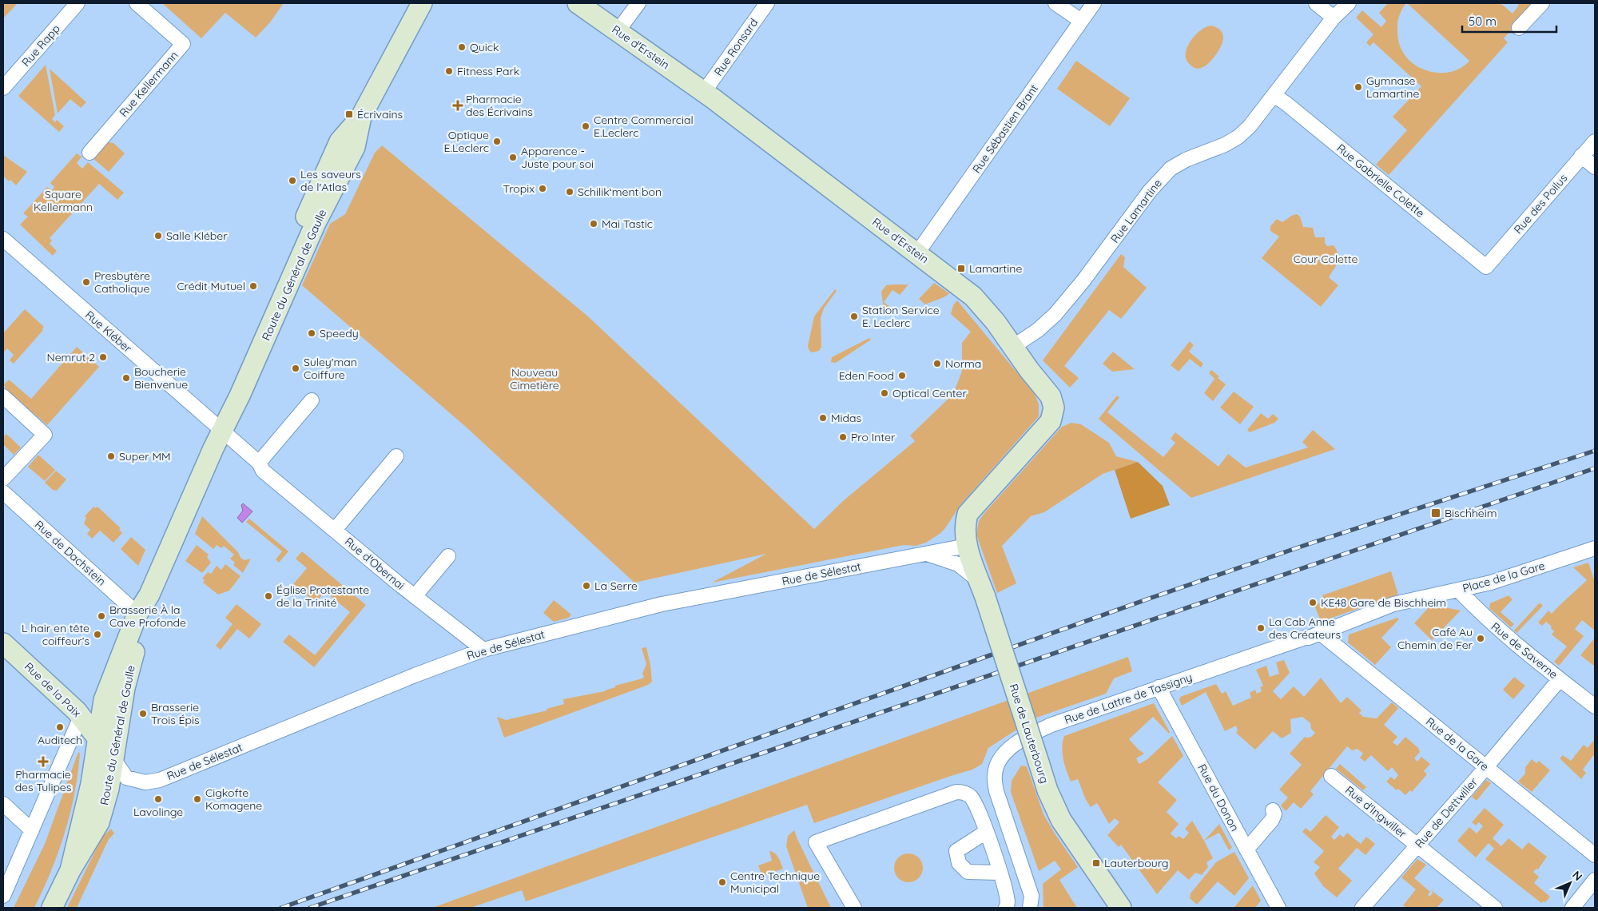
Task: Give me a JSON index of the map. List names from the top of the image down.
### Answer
{
  "streets": {
    "street": [
      "Rue Rapp",
      "Rue d'Erstein",
      "Rue Ronsard",
      "Rue Kellermann",
      "Rue Sébastien Brant",
      "Rue Gabrielle Colette",
      "Rue des Poilus",
      "Rue Lamartine",
      "Route du Général de Gaulle",
      "Rue Kléber",
      "Rue de Dachstein",
      "Rue d'Obernai",
      "Rue de Sélestat",
      "Place de la Gare",
      "Rue de Saverne",
      "Rue de la Paix",
      "Rue de Lattre de Tassigny",
      "Rue de Lauterbourg",
      "Rue de la Gare",
      "Rue du Donon",
      "Rue d'Ingwiller",
      "Rue de Dettwiller"
    ]
  },
  "crossings": [
    ["Rue d'Erstein", "Rue Ronsard"],
    ["Rue d'Erstein", "Rue Sébastien Brant"],
    ["Rue d'Erstein", "Rue Lamartine"],
    ["Rue d'Erstein", "Rue de Sélestat"],
    ["Rue d'Erstein", "Rue de Lauterbourg"],
    ["Rue Gabrielle Colette", "Rue des Poilus"],
    ["Rue Gabrielle Colette", "Rue Lamartine"],
    ["Route du Général de Gaulle", "Rue Kléber"],
    ["Route du Général de Gaulle", "Rue de Dachstein"],
    ["Route du Général de Gaulle", "Rue d'Obernai"],
    ["Route du Général de Gaulle", "Rue de Sélestat"],
    ["Route du Général de Gaulle", "Rue de la Paix"],
    ["Rue Kléber", "Rue d'Obernai"],
    ["Rue d'Obernai", "Rue de Sélestat"],
    ["Rue de Sélestat", "Rue de la Paix"],
    ["Rue de Sélestat", "Rue de Lauterbourg"],
    ["Place de la Gare", "Rue de Saverne"],
    ["Place de la Gare", "Rue de Lattre de Tassigny"],
    ["Rue de Saverne", "Rue de Dettwiller"],
    ["Rue de Lattre de Tassigny", "Rue de la Gare"],
    ["Rue de Lattre de Tassigny", "Rue du Donon"],
    ["Rue de la Gare", "Rue de Dettwiller"],
    ["Rue d'Ingwiller", "Rue de Dettwiller"]
  ],
  "parks": ["Square Kellermann", "Cour Colette", "Nouveau Cimetière"],
  "places": {
    "other": [
      "Quick",
      "Fitness Park",
      "Gymnase Lamartine",
      "Centre Commercial E.Leclerc",
      "Optique E.Leclerc",
      "Apparence - Juste pour soi",
      "Les saveurs de l'Atlas",
      "Tropix",
      "Schilik‘ment bon",
      "Mai Tastic",
      "Salle Kléber",
      "Presbytère Catholique",
      "Crédit Mutuel",
      "Station Service E. Leclerc",
      "Speedy",
      "Nemrut 2",
      "Norma",
      "Suley'man Coiffure",
      "Eden Food",
      "Boucherie Bienvenue",
      "Optical Center",
      "Midas",
      "Pro Inter",
      "Super MM",
      "La Serre",
      "Église Protestante de la Trinité",
      "KE48 Gare de Bischheim",
      "Brasserie À la Cave Profonde",
      "La Cab Anne des Créateurs",
      "L hair en tête coiffeur’s",
      "Café Au Chemin de Fer",
      "Brasserie Trois Épis",
      "Auditech",
      "Lavolinge",
      "Cigkofte Komagene",
      "Centre Technique Municipal"
    ],
    "health": ["Pharmacie des Écrivains", "Pharmacie des Tulipes"],
    "transit": [
      "Écrivains",
      "Lamartine",
      "Bischheim",
      "Lauterbourg"
    ]
  },
  "scale_bar": "50 m",
  "north": "top right"
}
